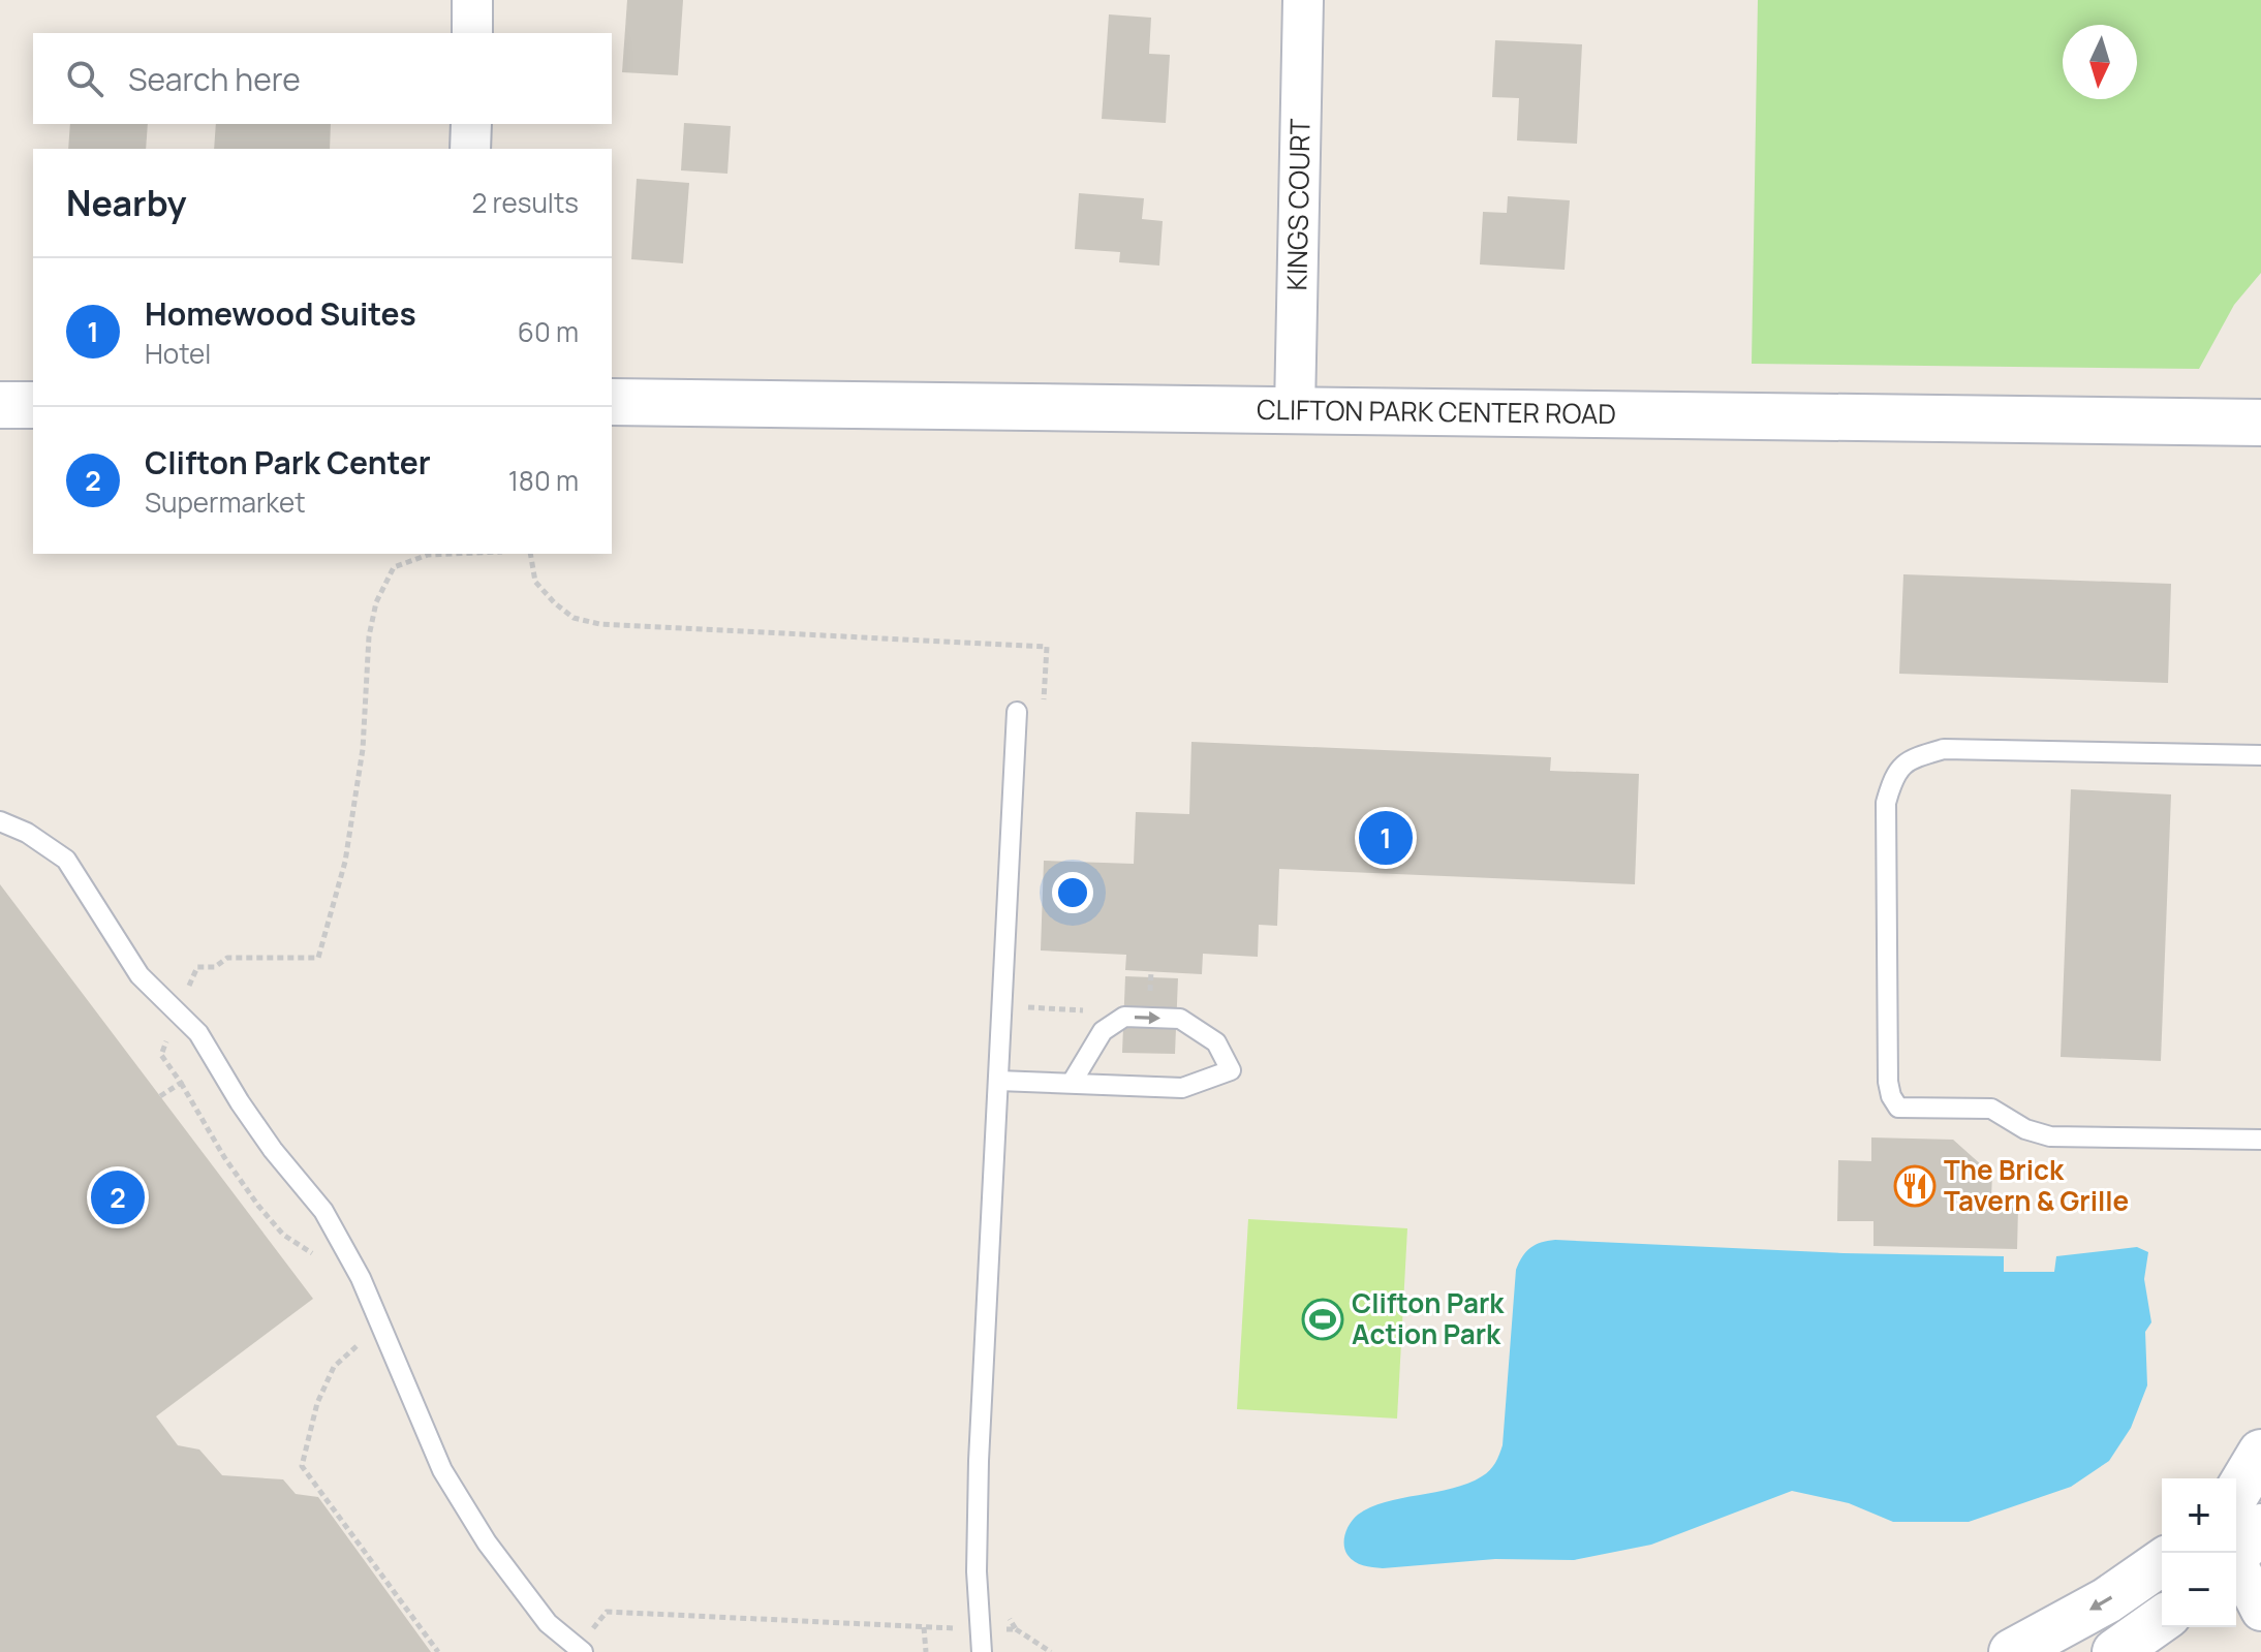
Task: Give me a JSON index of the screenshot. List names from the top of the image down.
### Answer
{
  "streets": {
    "street": ["KINGS COURT", "CLIFTON PARK CENTER ROAD"]
  },
  "crossings": [
    ["KINGS COURT", "CLIFTON PARK CENTER ROAD"]
  ],
  "places": {
    "restaurant": ["The Brick Tavern & Grille"],
    "sports": ["Clifton Park Action Park"]
  },
  "north": "bottom",
  "page": {
    "search": "Search here",
    "heading": ["Nearby", "2 results"],
    "list": [
      {
        "mark": "1",
        "name": "Homewood Suites",
        "note": "Hotel",
        "value": "60 m"
      },
      {
        "mark": "2",
        "name": "Clifton Park Center",
        "note": "Supermarket",
        "value": "180 m"
      }
    ],
    "pins": ["1", "2"],
    "map_buttons": ["+", "−"]
  }
}
